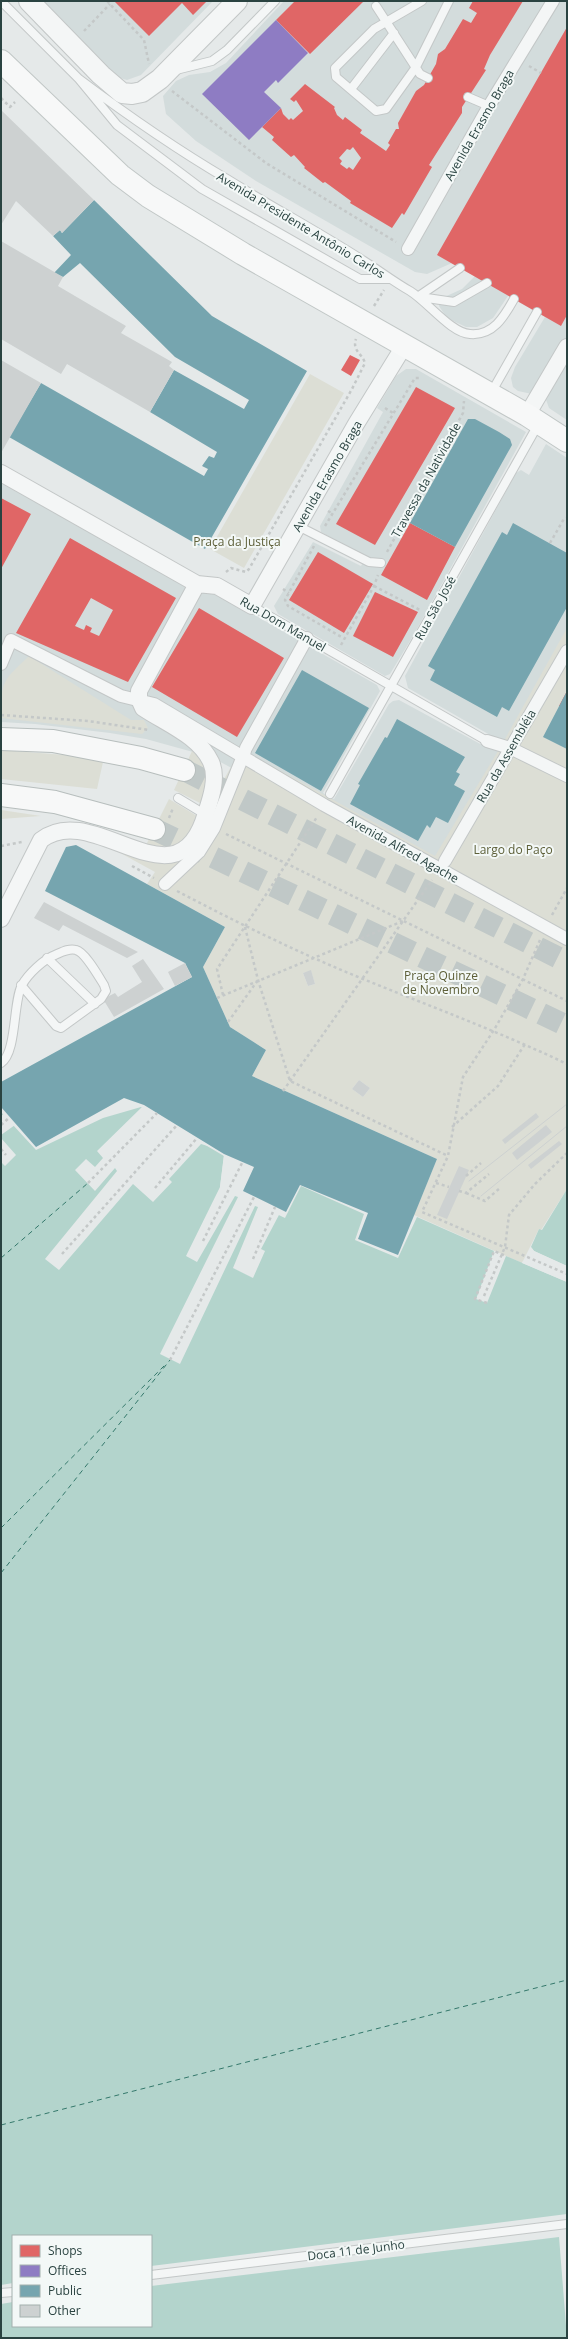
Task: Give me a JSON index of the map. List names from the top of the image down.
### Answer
{
  "streets": {
    "street": [
      "Avenida Erasmo Braga",
      "Rua São José",
      "Rua Dom Manuel",
      "Rua da Assembléia",
      "Avenida Alfred Agache"
    ],
    "lane": ["Avenida Presidente Antônio Carlos", "Doca 11 de Junho"],
    "path": ["Travessa da Natividade"]
  },
  "crossings": [
    ["Avenida Erasmo Braga", "Rua Dom Manuel"],
    ["Travessa da Natividade", "Rua Dom Manuel"],
    ["Rua São José", "Rua Dom Manuel"],
    ["Rua Dom Manuel", "Rua da Assembléia"],
    ["Rua da Assembléia", "Avenida Alfred Agache"]
  ],
  "parks": ["Praça da Justiça", "Largo do Paço", "Praça Quinze de Novembro"],
  "legend": [
    "Shops",
    "Offices",
    "Public",
    "Other"
  ]
}
